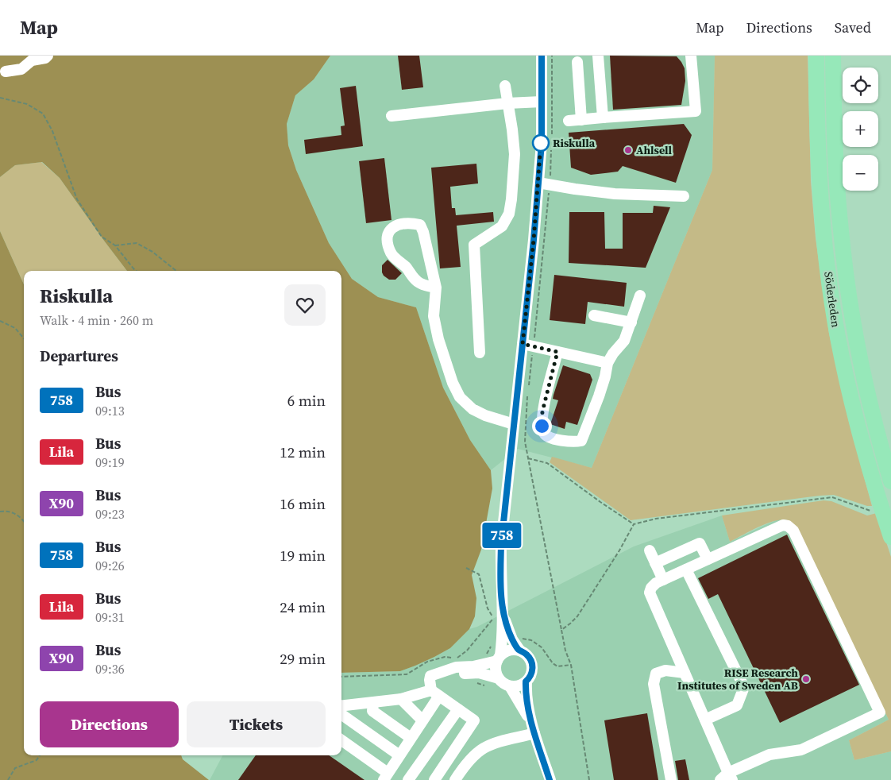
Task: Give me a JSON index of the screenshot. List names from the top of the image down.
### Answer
{
  "streets": {
    "highway": ["Söderleden"]
  },
  "places": ["Riskulla", "Ahlsell", "RISE Research Institutes of Sweden AB"],
  "lines": ["bus line 758"],
  "page": {
    "header": "Map",
    "nav": ["Map", "Directions", "Saved"],
    "on_map": "758",
    "map_buttons": ["+", "−"],
    "heading": [
      ["Riskulla", "Walk · 4 min · 260 m"],
      "Departures"
    ],
    "list": [
      {
        "mark": "758",
        "name": "Bus",
        "note": "09:13",
        "value": "6 min"
      },
      {
        "mark": "Lila",
        "name": "Bus",
        "note": "09:19",
        "value": "12 min"
      },
      {
        "mark": "X90",
        "name": "Bus",
        "note": "09:23",
        "value": "16 min"
      },
      {
        "mark": "758",
        "name": "Bus",
        "note": "09:26",
        "value": "19 min"
      },
      {
        "mark": "Lila",
        "name": "Bus",
        "note": "09:31",
        "value": "24 min"
      },
      {
        "mark": "X90",
        "name": "Bus",
        "note": "09:36",
        "value": "29 min"
      }
    ],
    "buttons": ["Directions", "Tickets"]
  }
}
